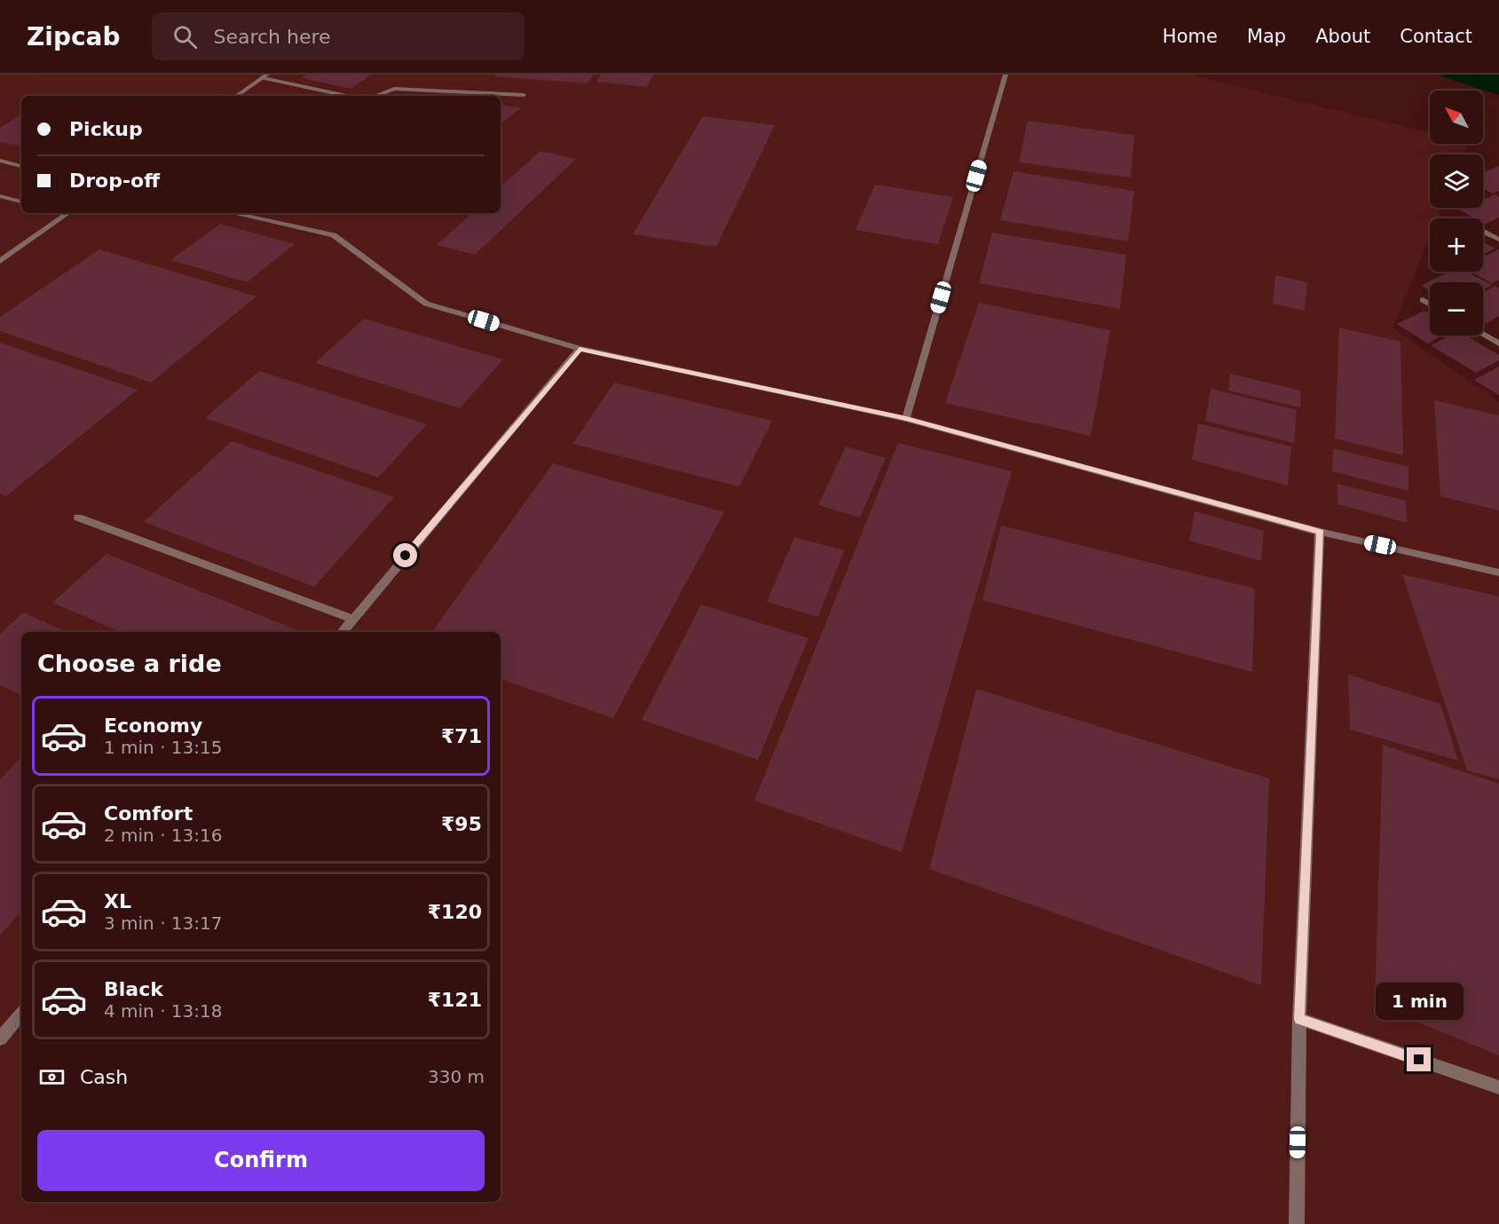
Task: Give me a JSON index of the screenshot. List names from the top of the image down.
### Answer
{
  "north": "top left",
  "page": {
    "header": "Zipcab",
    "search": "Search here",
    "nav": [
      "Home",
      "Map",
      "About",
      "Contact"
    ],
    "map_buttons": ["+", "−"],
    "banner": ["Pickup", "Drop-off"],
    "heading": "Choose a ride",
    "list": [
      {
        "name": "Economy",
        "note": "1 min · 13:15",
        "value": "₹71"
      },
      {
        "name": "Comfort",
        "note": "2 min · 13:16",
        "value": "₹95"
      },
      {
        "name": "XL",
        "note": "3 min · 13:17",
        "value": "₹120"
      },
      {
        "name": "Black",
        "note": "4 min · 13:18",
        "value": "₹121"
      }
    ],
    "bubble": "1 min",
    "pay": ["Cash", "330 m"],
    "buttons": "Confirm"
  }
}
